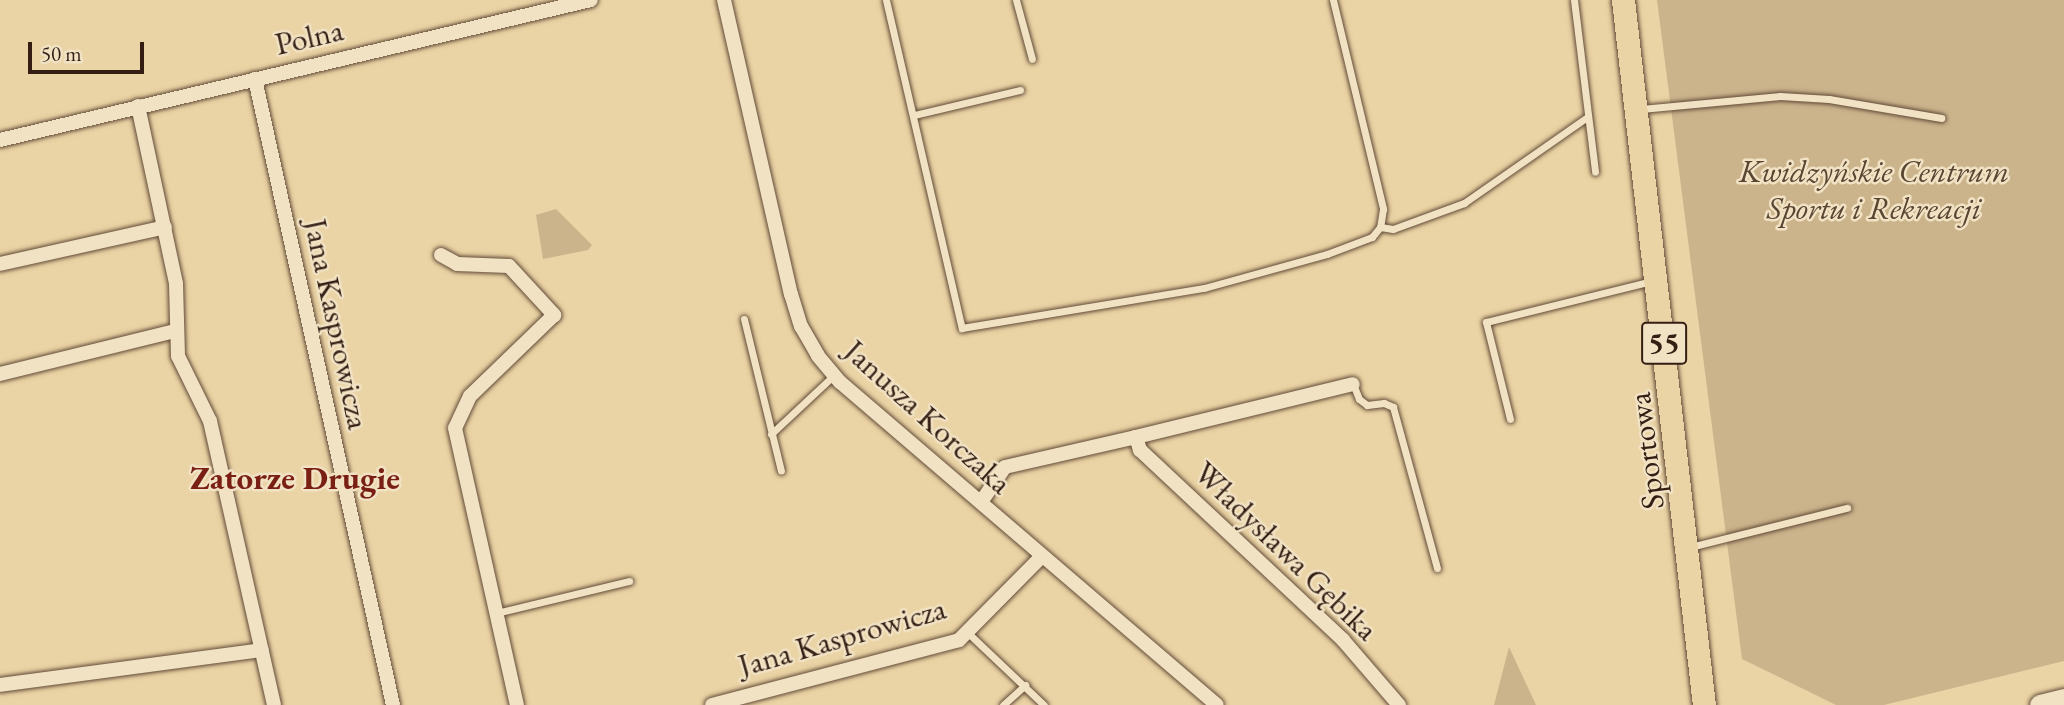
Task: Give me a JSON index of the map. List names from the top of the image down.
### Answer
{
  "streets": {
    "main road": ["55", "Sportowa"],
    "street": [
      "Polna",
      "Jana Kasprowicza",
      "Janusza Korczaka",
      "Władysława Gębika"
    ]
  },
  "crossings": [
    ["Polna", "Jana Kasprowicza"],
    ["Jana Kasprowicza", "Janusza Korczaka"],
    ["Janusza Korczaka", "Władysława Gębika"]
  ],
  "districts": ["Zatorze Drugie"],
  "parks": ["Kwidzyńskie Centrum Sportu i Rekreacji"],
  "scale_bar": "50 m"
}
